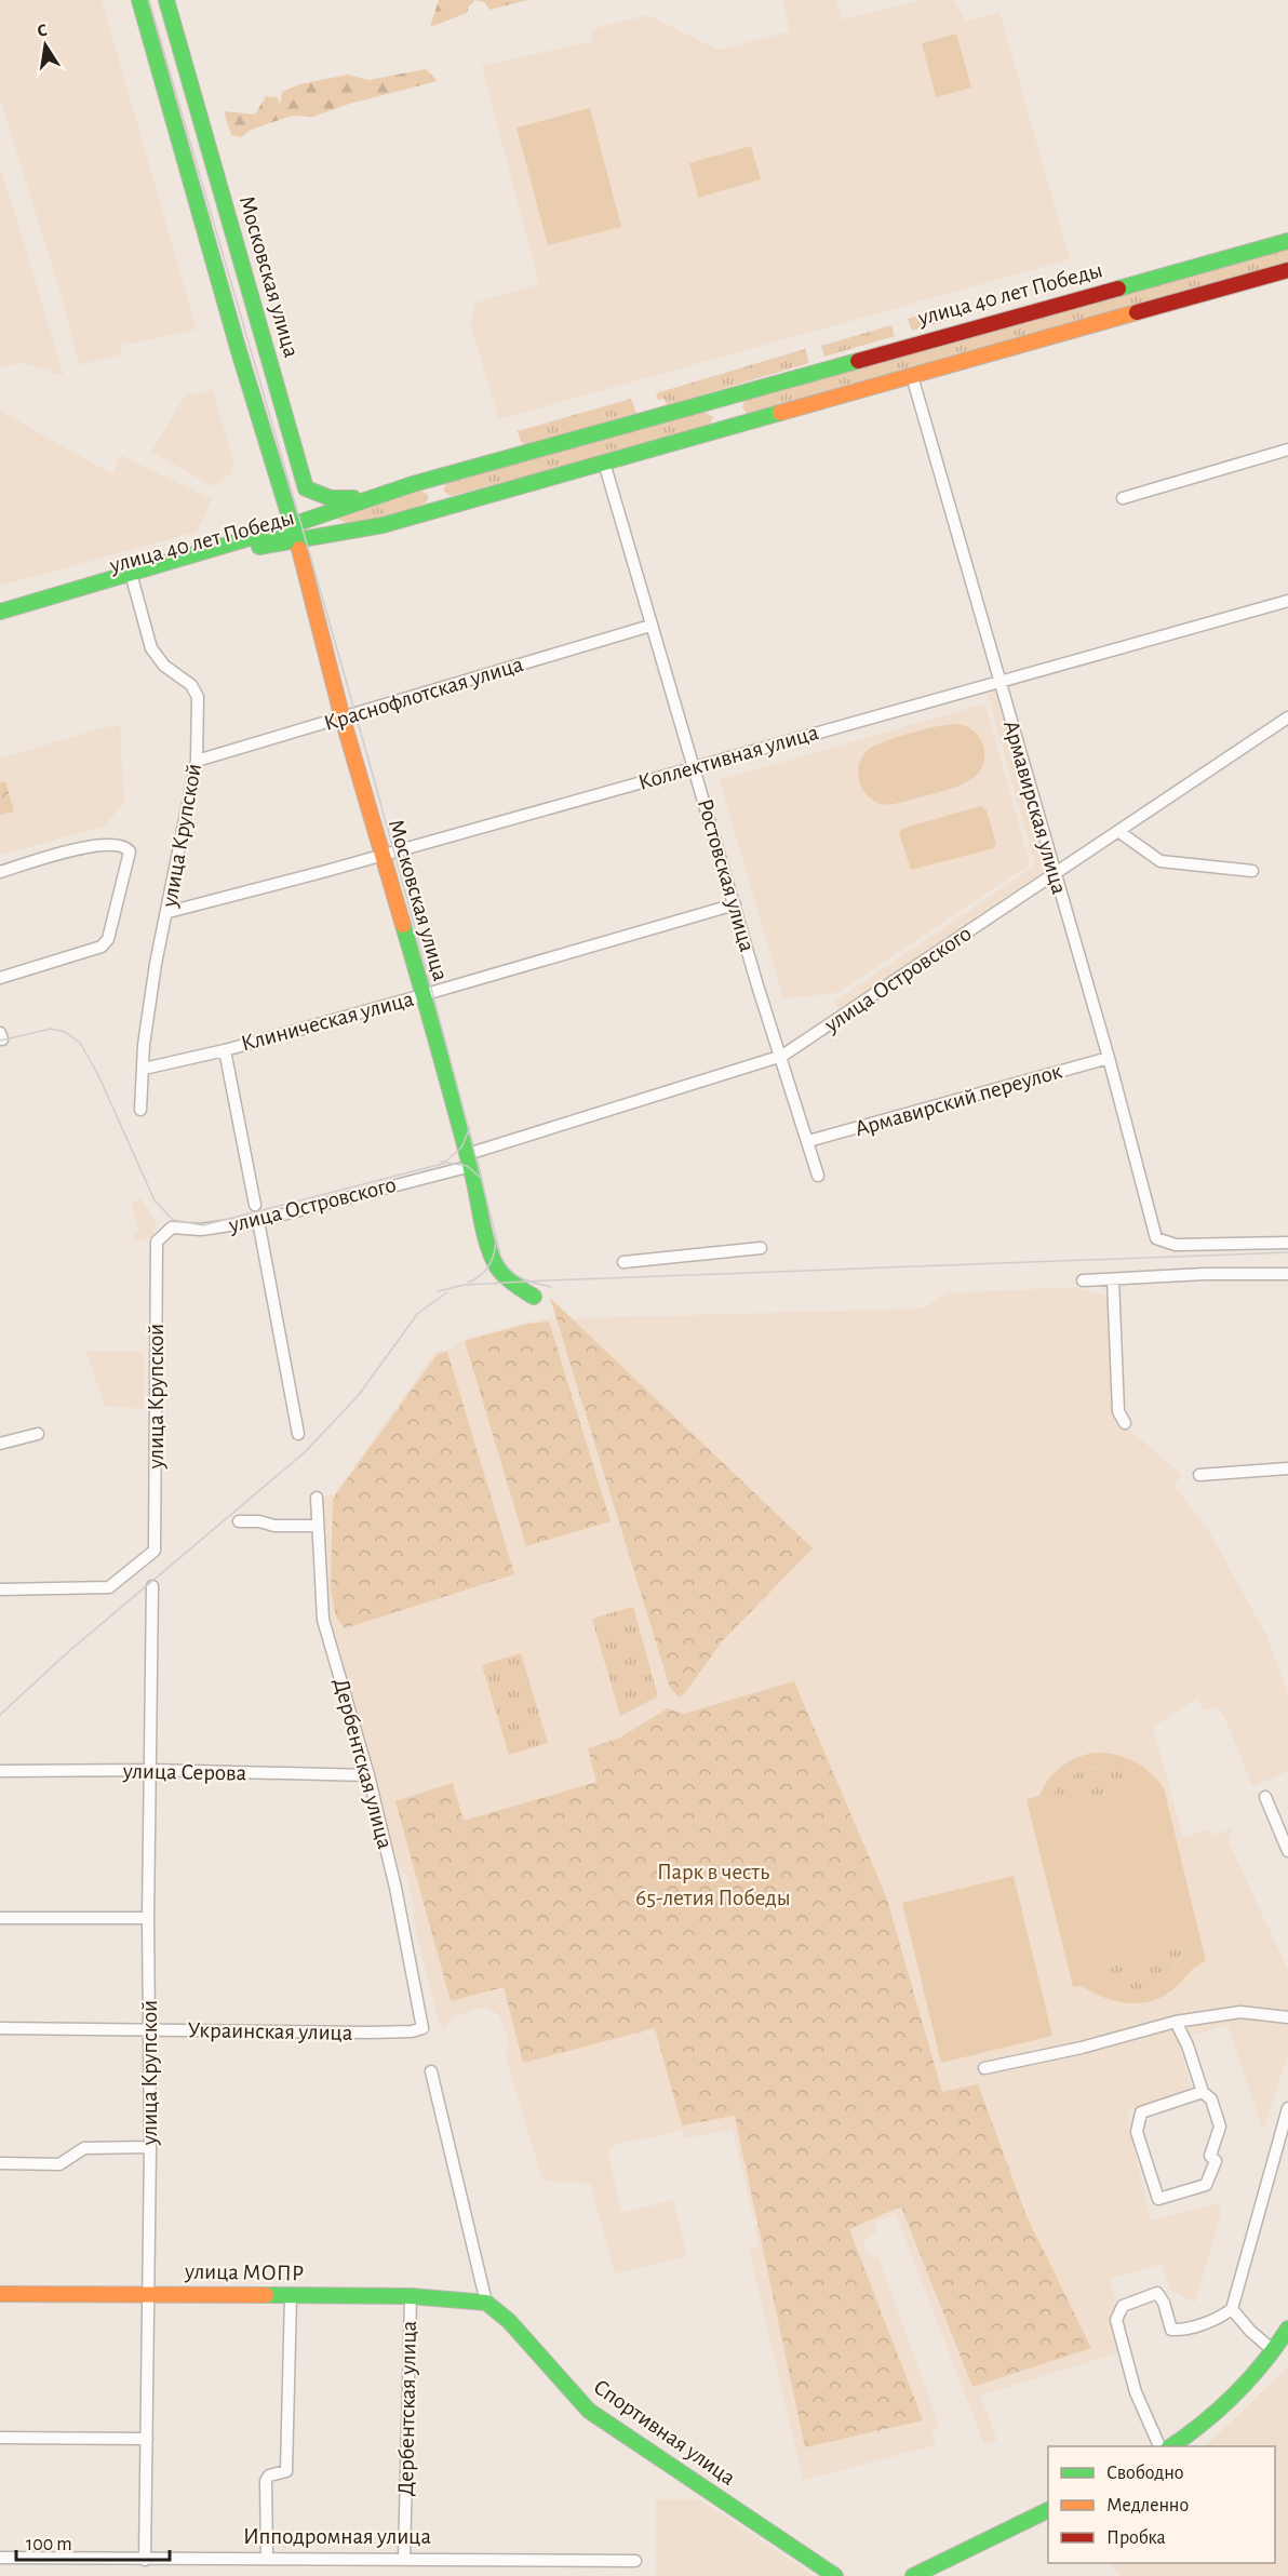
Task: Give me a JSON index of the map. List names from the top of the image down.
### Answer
{
  "streets": {
    "main road": [
      "Московская улица",
      "улица 40 лет Победы",
      "улица МОПР",
      "Спортивная улица"
    ],
    "street": [
      "Краснофлотская улица",
      "Коллективная улица",
      "Армавирская улица",
      "улица Крупской",
      "Ростовская улица",
      "улица Островского",
      "Клиническая улица",
      "Армавирский переулок",
      "Дербентская улица",
      "улица Серова",
      "Украинская улица",
      "Ипподромная улица"
    ]
  },
  "crossings": [
    ["Московская улица", "улица 40 лет Победы"],
    ["Московская улица", "Краснофлотская улица"],
    ["Московская улица", "Коллективная улица"],
    ["Московская улица", "улица Островского"],
    ["Московская улица", "Клиническая улица"],
    ["улица 40 лет Победы", "Армавирская улица"],
    ["улица 40 лет Победы", "улица Крупской"],
    ["улица 40 лет Победы", "Ростовская улица"],
    ["Краснофлотская улица", "улица Крупской"],
    ["Краснофлотская улица", "Ростовская улица"],
    ["Коллективная улица", "Армавирская улица"],
    ["Коллективная улица", "улица Крупской"],
    ["Коллективная улица", "Ростовская улица"],
    ["Армавирская улица", "улица Островского"],
    ["Армавирская улица", "Армавирский переулок"],
    ["улица Крупской", "улица Островского"],
    ["улица Крупской", "Клиническая улица"],
    ["улица Крупской", "улица Серова"],
    ["улица Крупской", "Украинская улица"],
    ["улица Крупской", "улица МОПР"],
    ["улица Крупской", "Ипподромная улица"],
    ["Ростовская улица", "улица Островского"],
    ["Ростовская улица", "Клиническая улица"],
    ["Ростовская улица", "Армавирский переулок"],
    ["Дербентская улица", "улица Серова"],
    ["Дербентская улица", "Украинская улица"],
    ["Дербентская улица", "улица МОПР"],
    ["Дербентская улица", "Ипподромная улица"],
    ["улица МОПР", "Спортивная улица"]
  ],
  "parks": ["Парк в честь 65-летия Победы"],
  "legend": ["Свободно", "Медленно", "Пробка"],
  "scale_bar": "100 m",
  "north": "top"
}
